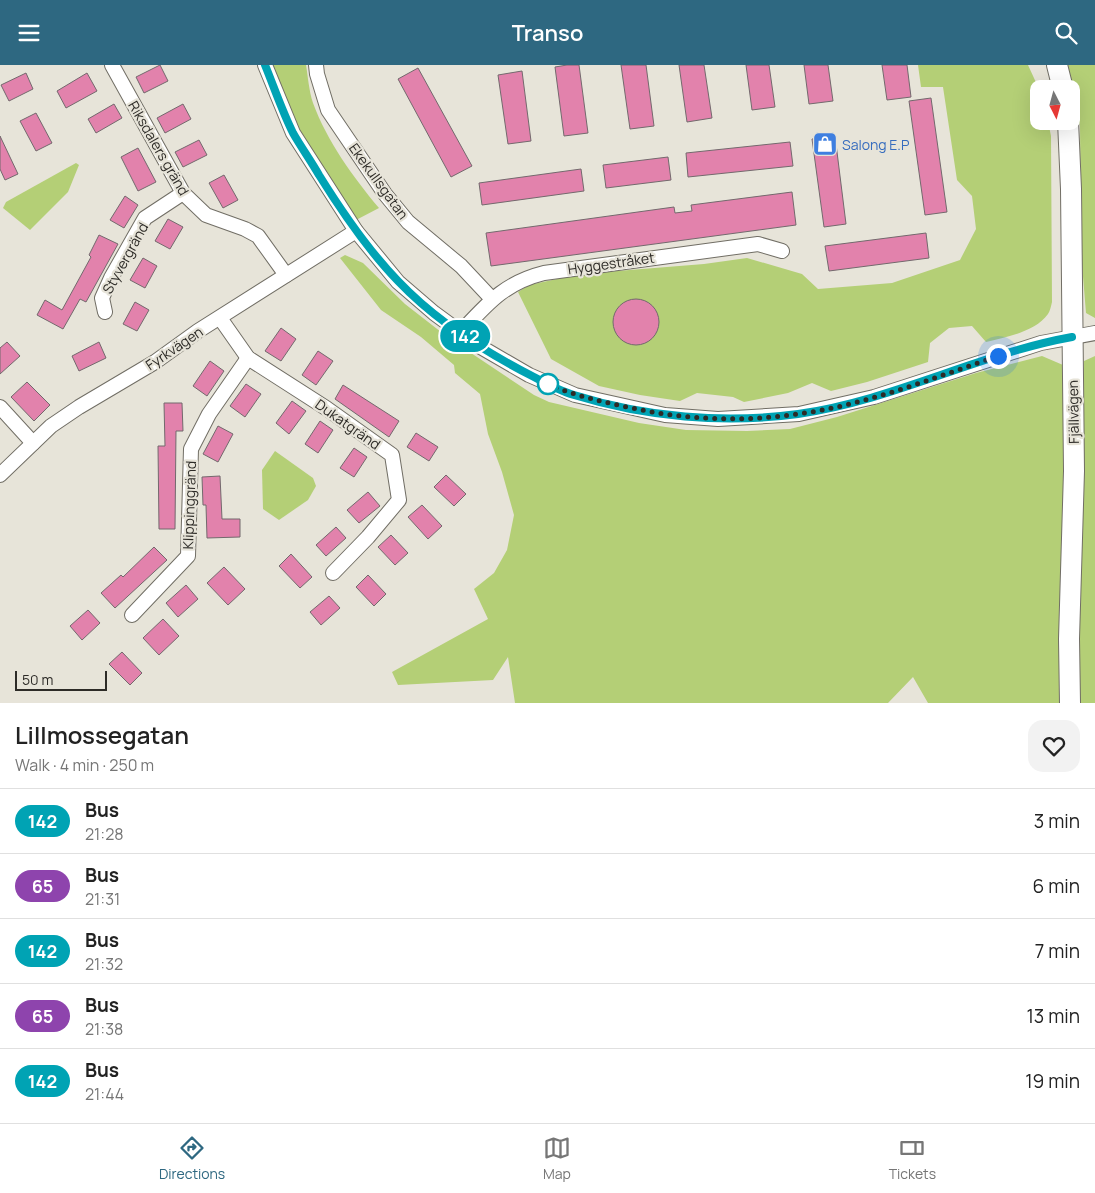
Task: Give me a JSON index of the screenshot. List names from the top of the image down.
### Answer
{
  "streets": {
    "street": [
      "Riksdalers gränd",
      "Ekekullsgatan",
      "Styvergränd",
      "Hyggestråket",
      "Fyrkvägen",
      "Fjällvägen",
      "Dukatgränd",
      "Klippinggränd"
    ]
  },
  "crossings": [
    ["Riksdalers gränd", "Styvergränd"],
    ["Riksdalers gränd", "Fyrkvägen"],
    ["Ekekullsgatan", "Hyggestråket"],
    ["Fyrkvägen", "Dukatgränd"],
    ["Dukatgränd", "Klippinggränd"]
  ],
  "places": {
    "shop": ["Salong E.P"]
  },
  "lines": ["bus line 142"],
  "scale_bar": "50 m",
  "north": "bottom",
  "page": {
    "header": "Transo",
    "on_map": "142",
    "scale": "50 m",
    "heading": ["Lillmossegatan", "Walk · 4 min · 250 m"],
    "list": [
      {
        "mark": "142",
        "name": "Bus",
        "note": "21:28",
        "value": "3 min"
      },
      {
        "mark": "65",
        "name": "Bus",
        "note": "21:31",
        "value": "6 min"
      },
      {
        "mark": "142",
        "name": "Bus",
        "note": "21:32",
        "value": "7 min"
      },
      {
        "mark": "65",
        "name": "Bus",
        "note": "21:38",
        "value": "13 min"
      },
      {
        "mark": "142",
        "name": "Bus",
        "note": "21:44",
        "value": "19 min"
      }
    ],
    "tabs": ["Directions", "Map", "Tickets"]
  }
}
